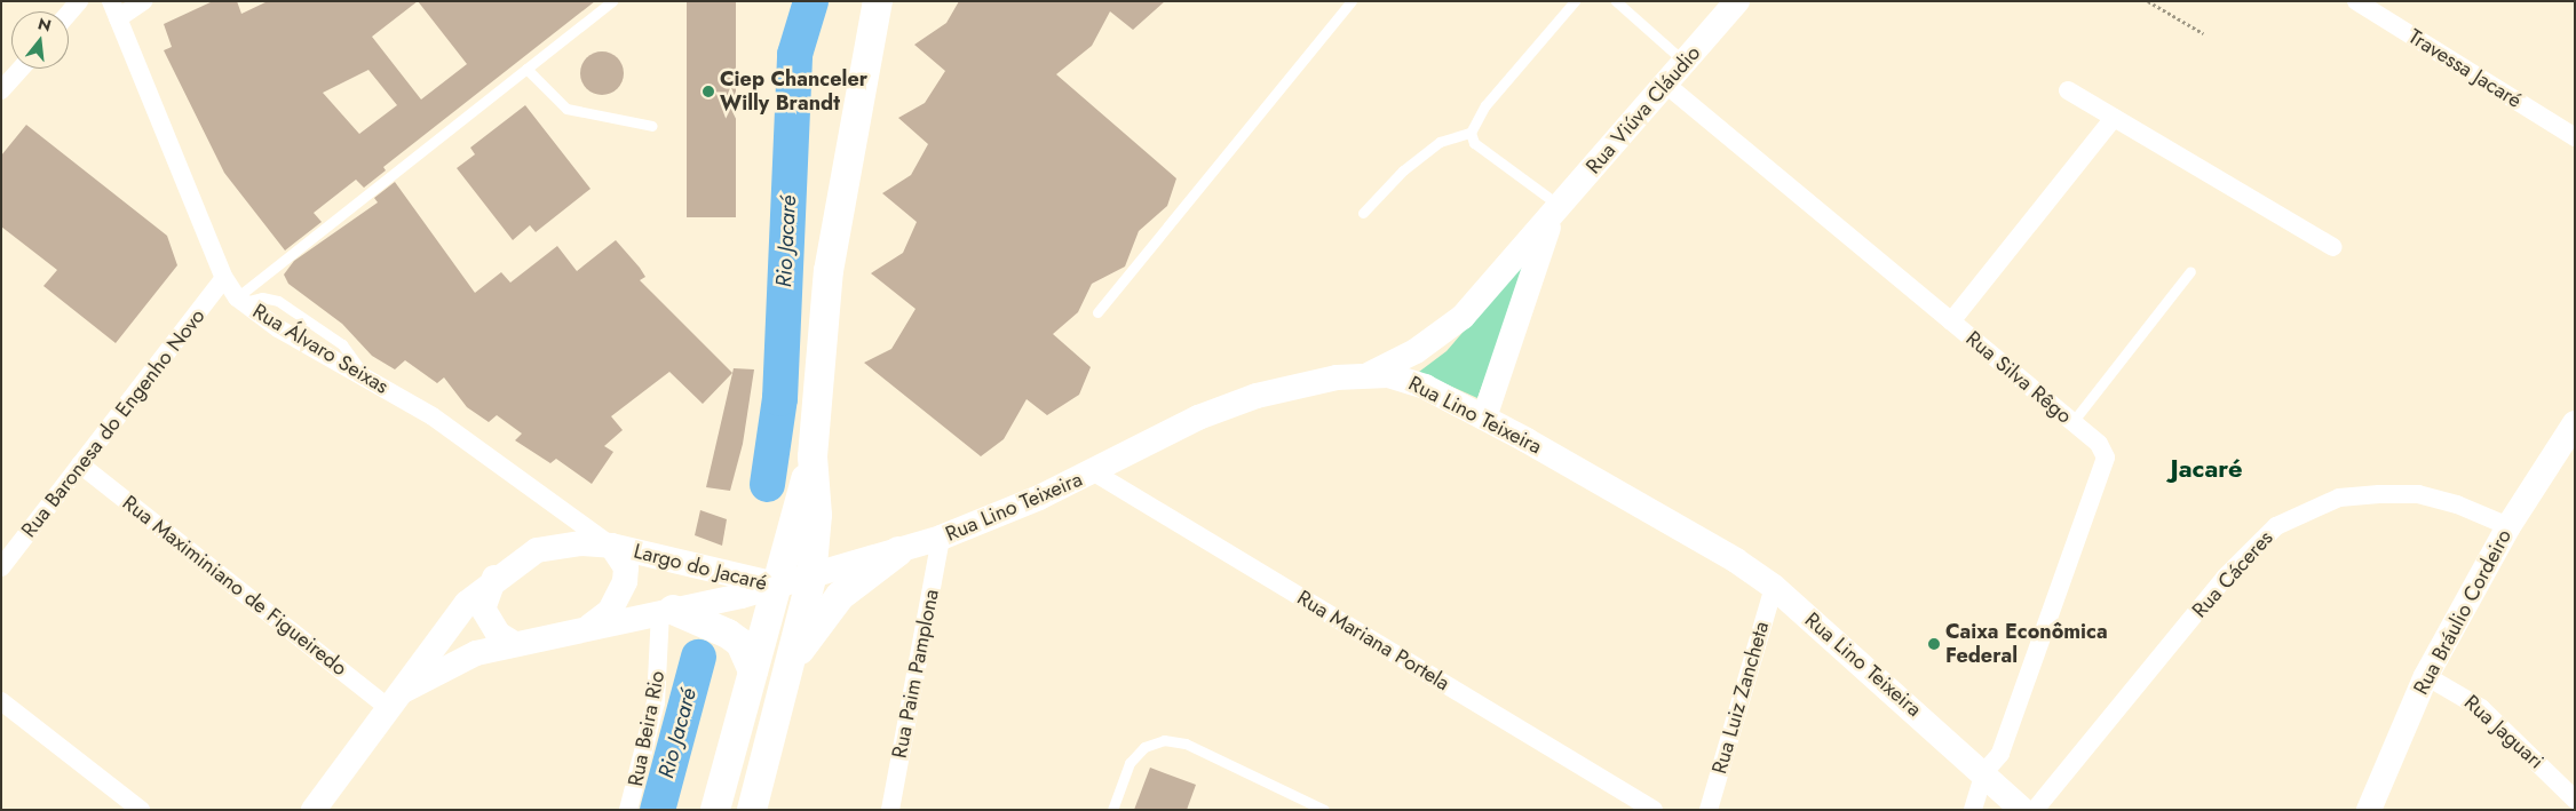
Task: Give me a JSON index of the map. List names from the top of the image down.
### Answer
{
  "streets": {
    "street": [
      "Travessa Jacaré",
      "Rua Viúva Cláudio",
      "Rua Álvaro Seixas",
      "Rua Silva Rêgo",
      "Rua Lino Teixeira",
      "Rua Baronesa do Engenho Novo",
      "Largo do Jacaré",
      "Rua Cáceres",
      "Rua Maximiniano de Figueiredo",
      "Rua Bráulio Cordeiro",
      "Rua Mariana Portela",
      "Rua Paim Pamplona",
      "Rua Luiz Zancheta",
      "Rua Beira Rio",
      "Rua Jaguari"
    ]
  },
  "crossings": [
    ["Rua Viúva Cláudio", "Rua Silva Rêgo"],
    ["Rua Viúva Cláudio", "Rua Lino Teixeira"],
    ["Rua Álvaro Seixas", "Rua Baronesa do Engenho Novo"],
    ["Rua Álvaro Seixas", "Largo do Jacaré"],
    ["Rua Silva Rêgo", "Rua Lino Teixeira"],
    ["Rua Lino Teixeira", "Largo do Jacaré"],
    ["Rua Lino Teixeira", "Rua Mariana Portela"],
    ["Rua Lino Teixeira", "Rua Paim Pamplona"],
    ["Rua Lino Teixeira", "Rua Luiz Zancheta"],
    ["Rua Baronesa do Engenho Novo", "Rua Maximiniano de Figueiredo"],
    ["Largo do Jacaré", "Rua Maximiniano de Figueiredo"],
    ["Largo do Jacaré", "Rua Beira Rio"],
    ["Rua Cáceres", "Rua Bráulio Cordeiro"],
    ["Rua Bráulio Cordeiro", "Rua Jaguari"]
  ],
  "districts": ["Jacaré"],
  "water": ["Rio Jacaré"],
  "places": ["Ciep Chanceler Willy Brandt", "Caixa Econômica Federal"],
  "north": "top"
}
